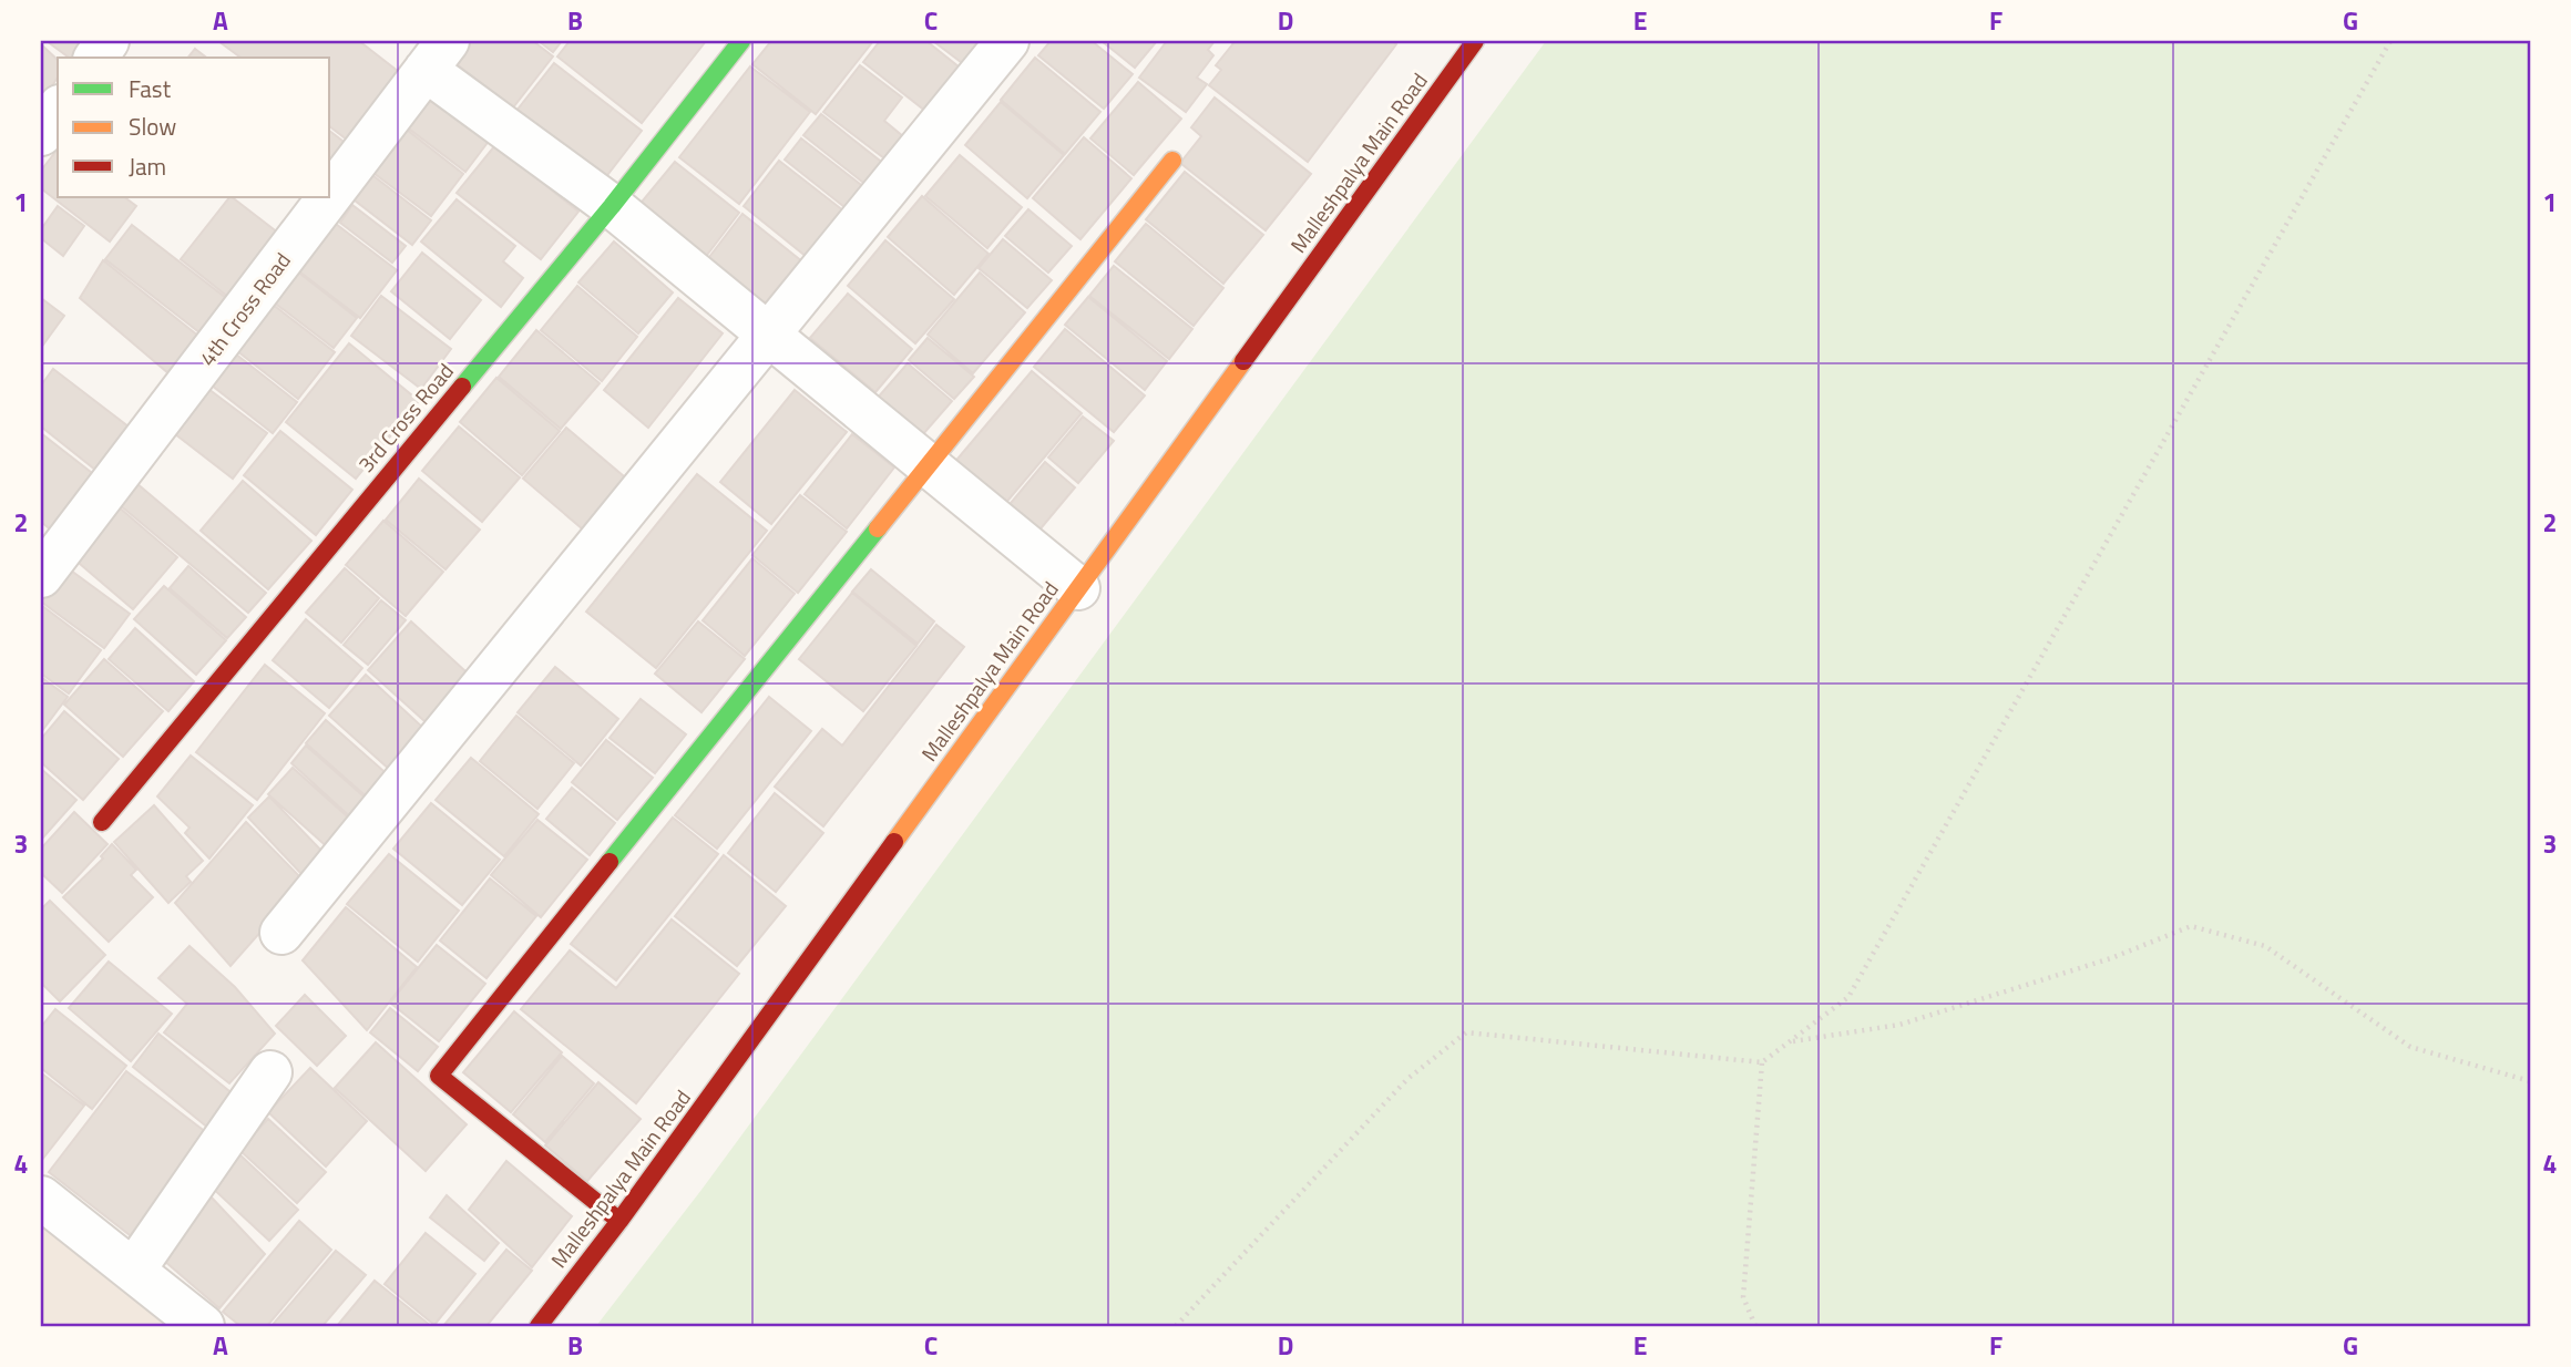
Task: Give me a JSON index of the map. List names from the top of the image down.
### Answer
{
  "streets": {
    "street": ["Malleshpalya Main Road", "4th Cross Road", "3rd Cross Road"]
  },
  "legend": ["Fast", "Slow", "Jam"],
  "grid": {
    "columns": [
      "A",
      "B",
      "C",
      "D",
      "E",
      "F",
      "G"
    ],
    "rows": [
      "1",
      "2",
      "3",
      "4"
    ]
  }
}
